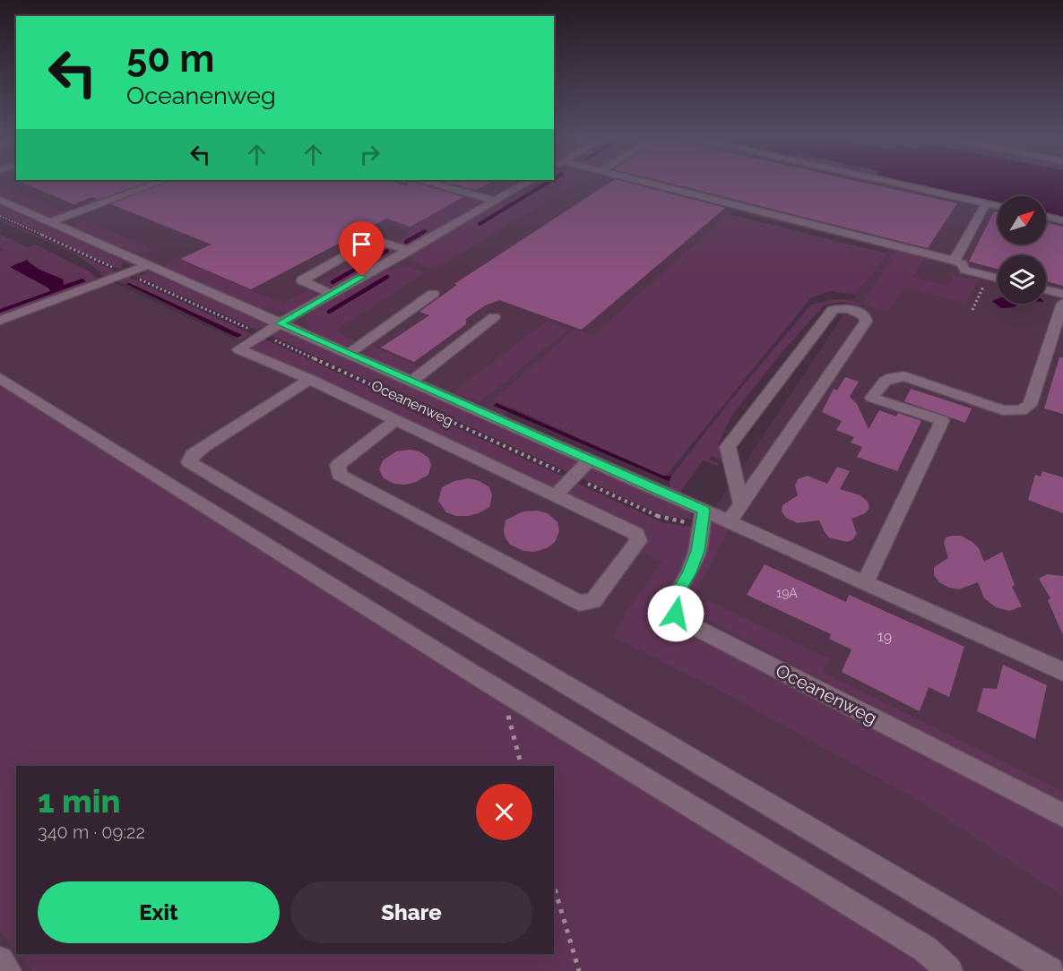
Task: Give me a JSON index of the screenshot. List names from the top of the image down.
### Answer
{
  "streets": {
    "street": ["Oceanenweg"]
  },
  "house_numbers": ["19A", "19"],
  "north": "top right",
  "page": {
    "turn": ["50 m", "Oceanenweg"],
    "heading": ["1 min", "340 m · 09:22"],
    "buttons": ["Exit", "Share"]
  }
}
